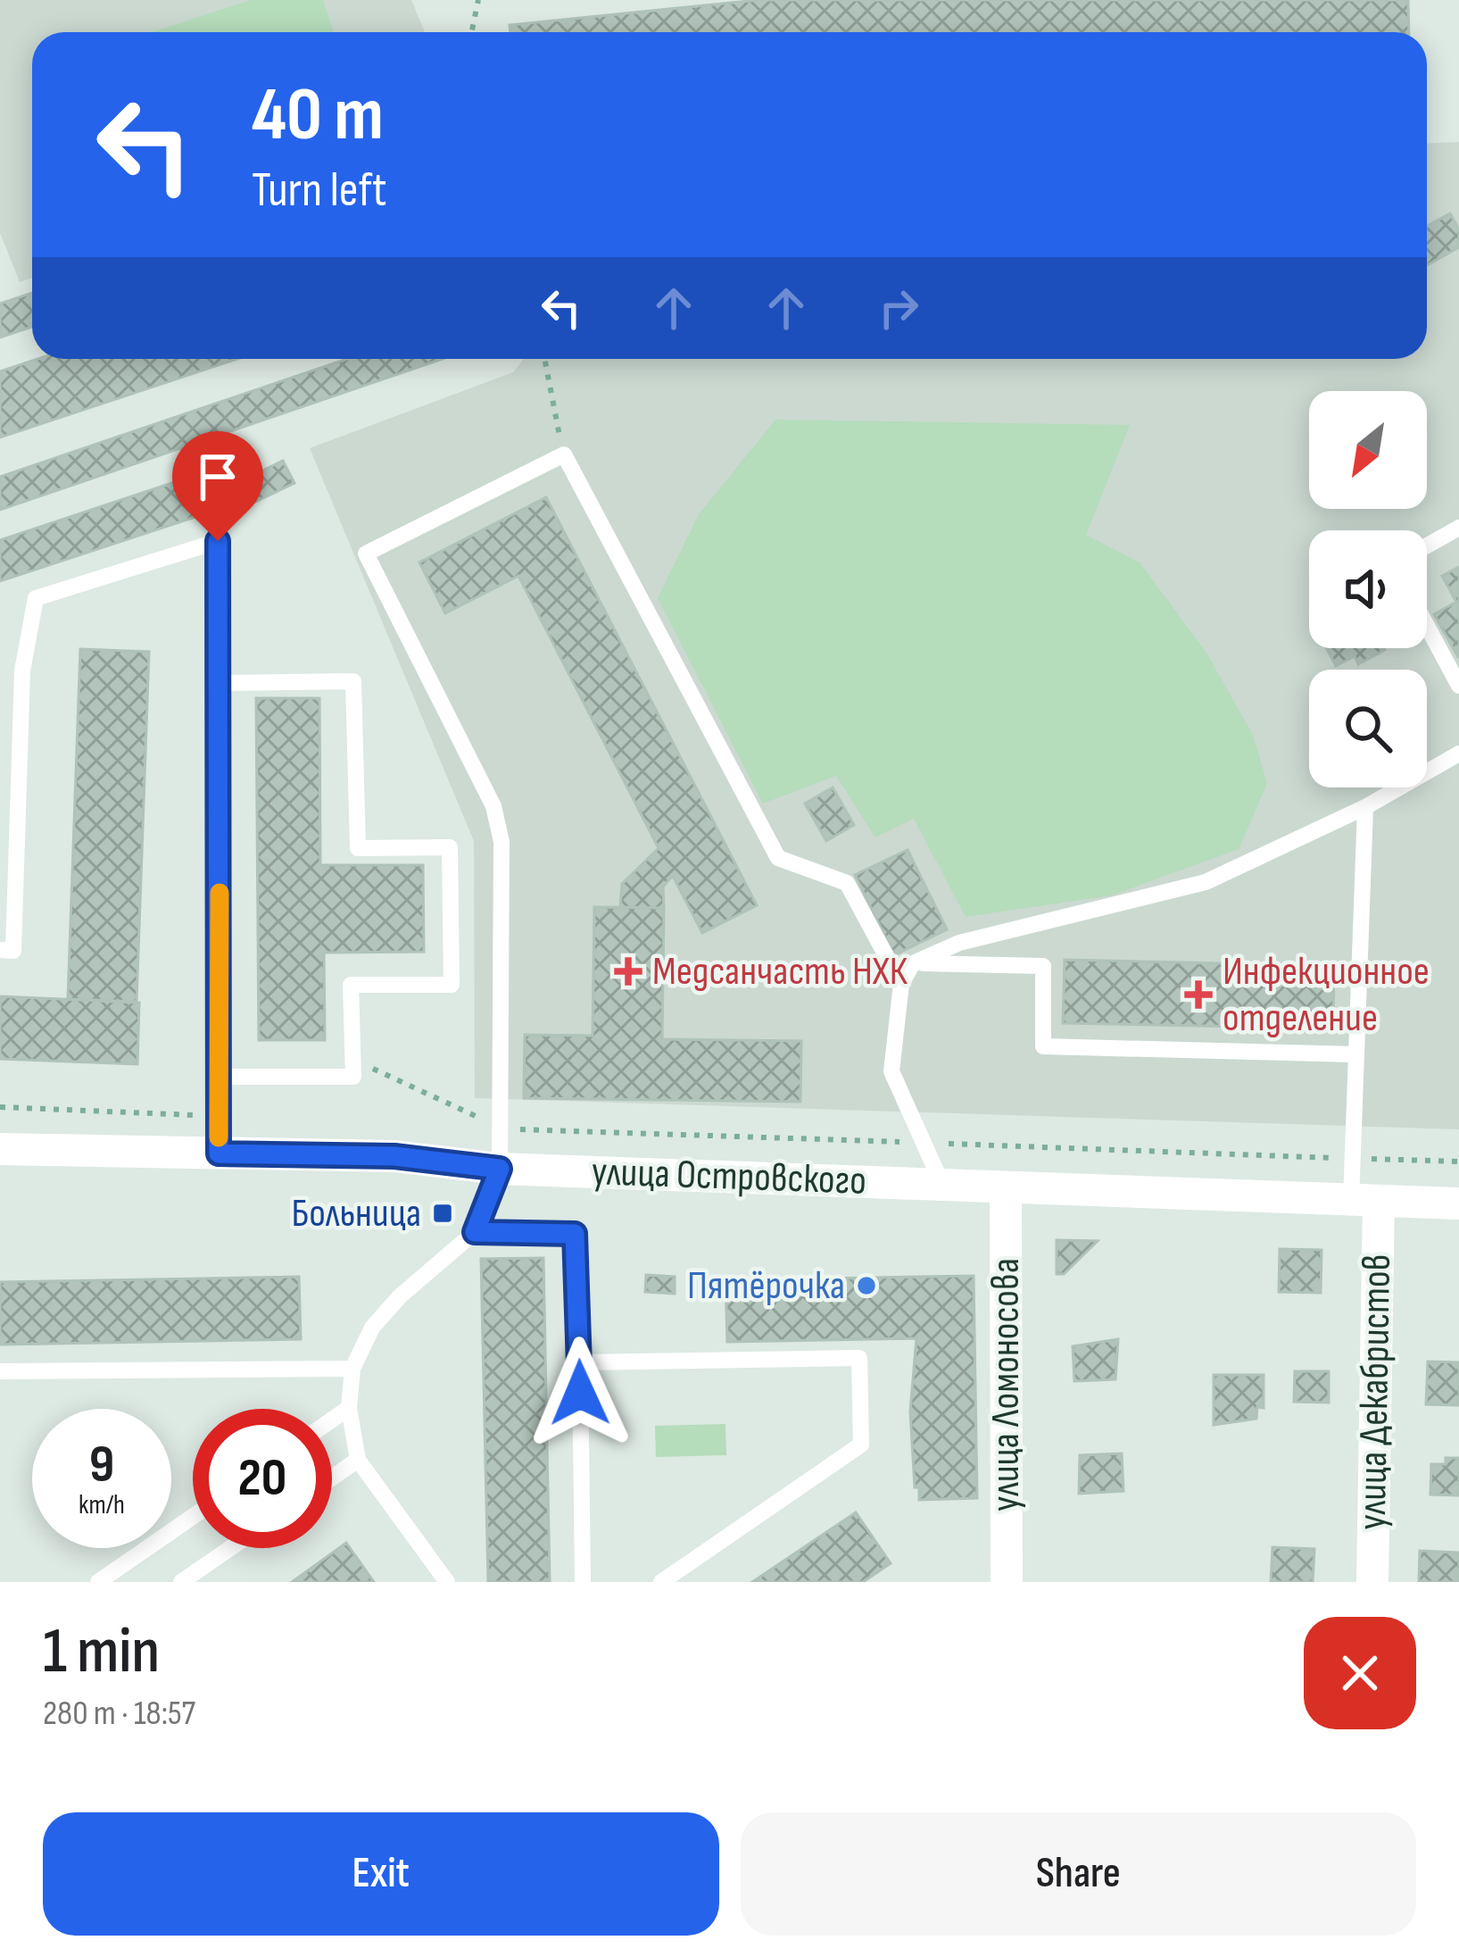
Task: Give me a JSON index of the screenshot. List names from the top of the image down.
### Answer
{
  "streets": {
    "street": ["улица Островского", "улица Ломоносова", "улица Декабристов"]
  },
  "crossings": [
    ["улица Островского", "улица Ломоносова"],
    ["улица Островского", "улица Декабристов"]
  ],
  "places": {
    "health": ["Медсанчасть НХК", "Инфекционное отделение"],
    "transit": ["Больница"],
    "other": ["Пятёрочка"]
  },
  "north": "bottom left",
  "page": {
    "turn": ["40 m", "Turn left"],
    "speed": "9 km/h",
    "limit": "20",
    "heading": ["1 min", "280 m · 18:57"],
    "buttons": ["Exit", "Share"]
  }
}
